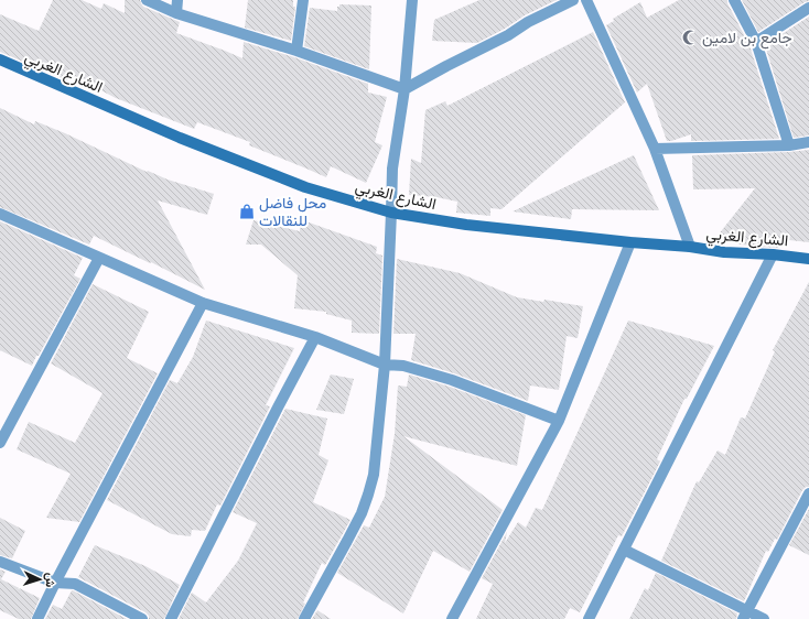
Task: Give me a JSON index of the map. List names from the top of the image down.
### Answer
{
  "streets": {
    "street": ["الشارع الغربي"]
  },
  "places": {
    "mosque": ["جامع بن لامين"],
    "shop": ["محل فاضل للنقالات"]
  },
  "north": "right"
}
